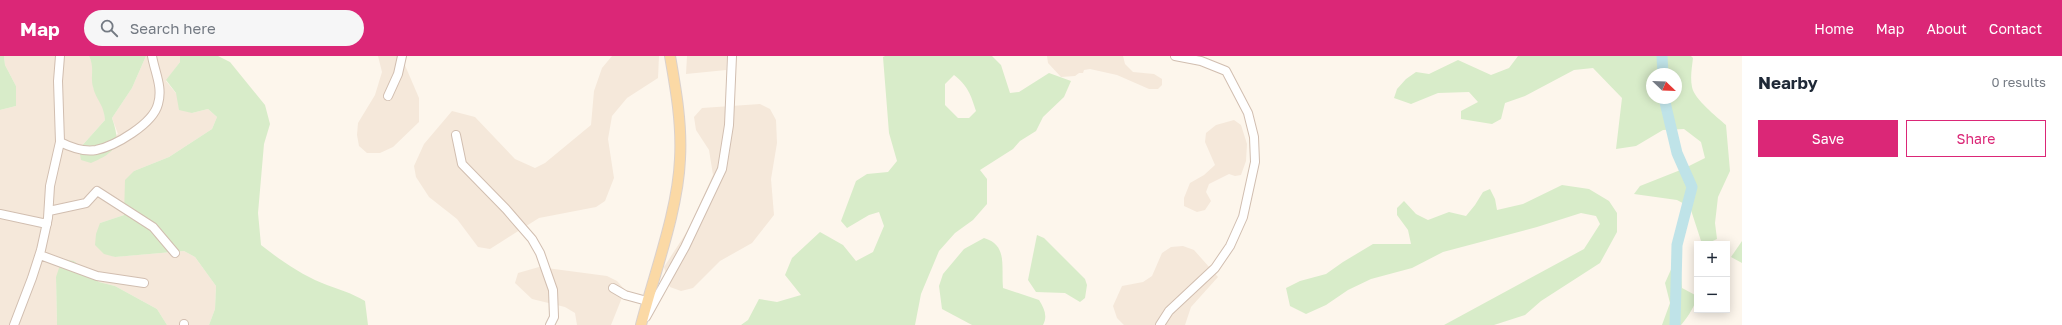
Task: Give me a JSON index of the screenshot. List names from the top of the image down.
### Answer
{
  "north": "bottom right",
  "page": {
    "header": "Map",
    "search": "Search here",
    "nav": [
      "Home",
      "Map",
      "About",
      "Contact"
    ],
    "heading": ["Nearby", "0 results"],
    "buttons": ["Save", "Share"],
    "map_buttons": ["+", "−"]
  }
}
